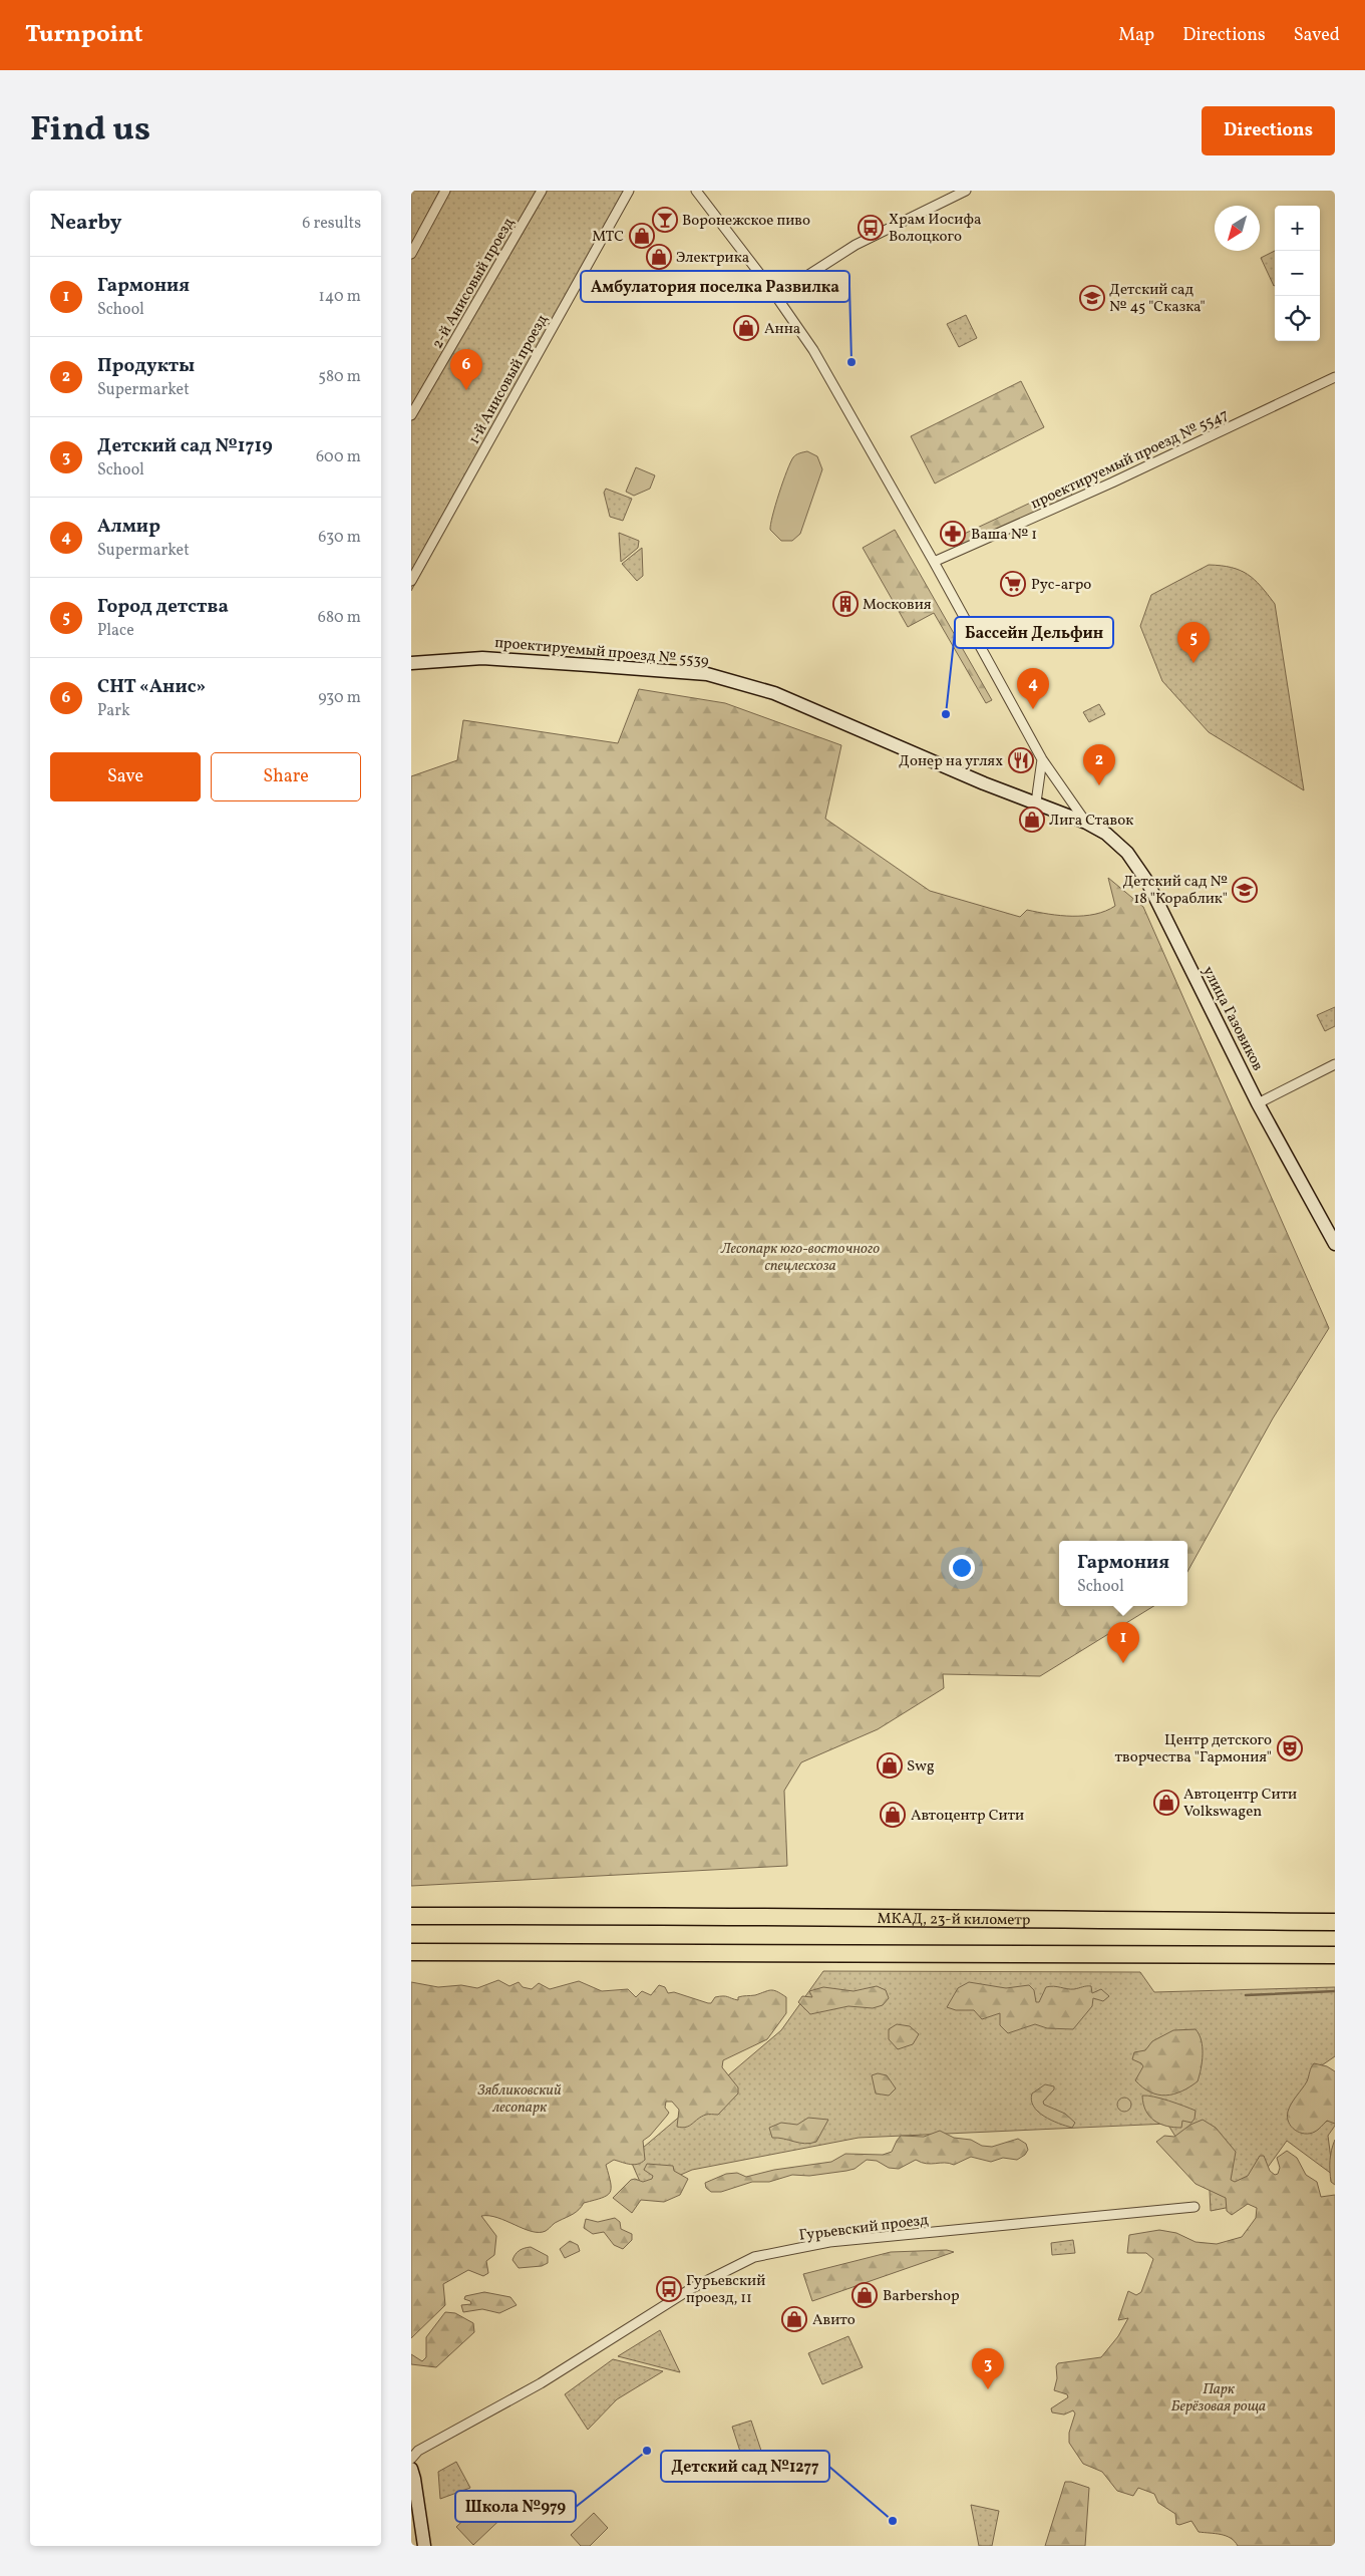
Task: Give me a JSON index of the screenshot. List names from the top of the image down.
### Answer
{
  "streets": {
    "highway": ["МКАД, 23-й километр"],
    "street": [
      "2-й Анисовый проезд",
      "1-й Анисовый проезд",
      "проектируемый проезд № 5547",
      "проектируемый проезд № 5539",
      "улица Газовиков",
      "Гурьевский проезд"
    ]
  },
  "crossings": [
    ["проектируемый проезд № 5539", "улица Газовиков"]
  ],
  "parks": ["Лесопарк юго-восточного спецлесхоза", "Зябликовский лесопарк", "Парк Берёзовая роща"],
  "places": {
    "bar": ["Воронежское пиво"],
    "bus stop": ["Храм Иосифа Волоцкого", "Гурьевский проезд, 11"],
    "shop": [
      "МТС",
      "Электрика",
      "Анна",
      "Лига Ставок",
      "Swg",
      "Автоцентр Сити Volkswagen",
      "Автоцентр Сити",
      "Barbershop",
      "Авито"
    ],
    "school or university": ["Детский сад № 45 \"Сказка\"", "Детский сад № 18 \"Кораблик\""],
    "other": [
      "Амбулатория поселка Развилка",
      "Бассейн Дельфин",
      "Школа №979",
      "Детский сад №1277"
    ],
    "pharmacy": ["Ваша № 1"],
    "supermarket": ["Рус-агро"],
    "building": ["Московия"],
    "restaurant": ["Донер на углях"],
    "theatre": ["Центр детского творчества \"Гармония\""]
  },
  "north": "bottom left",
  "page": {
    "header": "Turnpoint",
    "nav": ["Map", "Directions", "Saved"],
    "title": "Find us",
    "buttons": [
      "Directions",
      ["Save", "Share"]
    ],
    "heading": ["Nearby", "6 results"],
    "map_buttons": ["+", "−"],
    "list": [
      {
        "mark": "1",
        "name": "Гармония",
        "note": "School",
        "value": "140 m"
      },
      {
        "mark": "2",
        "name": "Продукты",
        "note": "Supermarket",
        "value": "580 m"
      },
      {
        "mark": "3",
        "name": "Детский сад №1719",
        "note": "School",
        "value": "600 m"
      },
      {
        "mark": "4",
        "name": "Алмир",
        "note": "Supermarket",
        "value": "630 m"
      },
      {
        "mark": "5",
        "name": "Город детства",
        "note": "Place",
        "value": "680 m"
      },
      {
        "mark": "6",
        "name": "СНТ «Анис»",
        "note": "Park",
        "value": "930 m"
      }
    ],
    "pins": [
      "6",
      "5",
      "4",
      "2",
      "1",
      "3"
    ],
    "popup": ["Гармония", "School"]
  }
}
